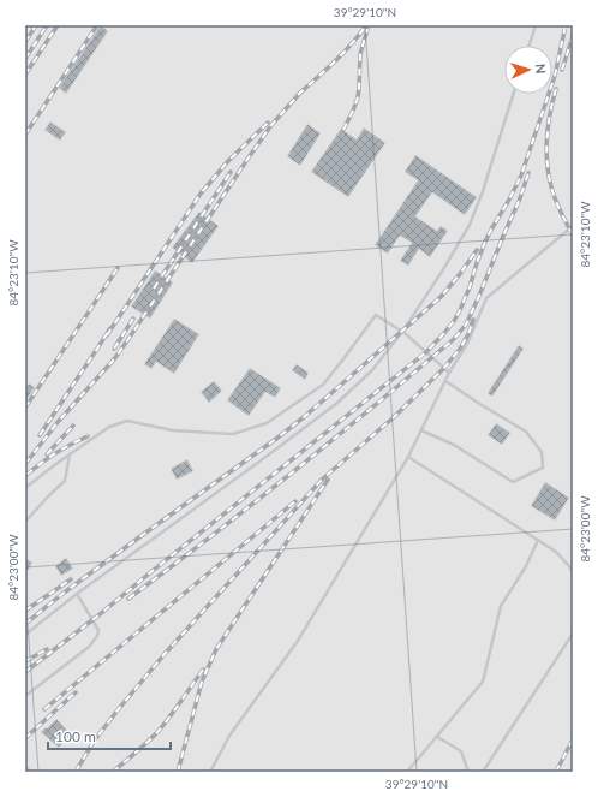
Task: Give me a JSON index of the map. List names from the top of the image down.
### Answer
{
  "scale_bar": "100 m",
  "north": "right",
  "coordinates": ["39°29'10\"N", "84°23'10\"W", "84°23'00\"W"]
}
